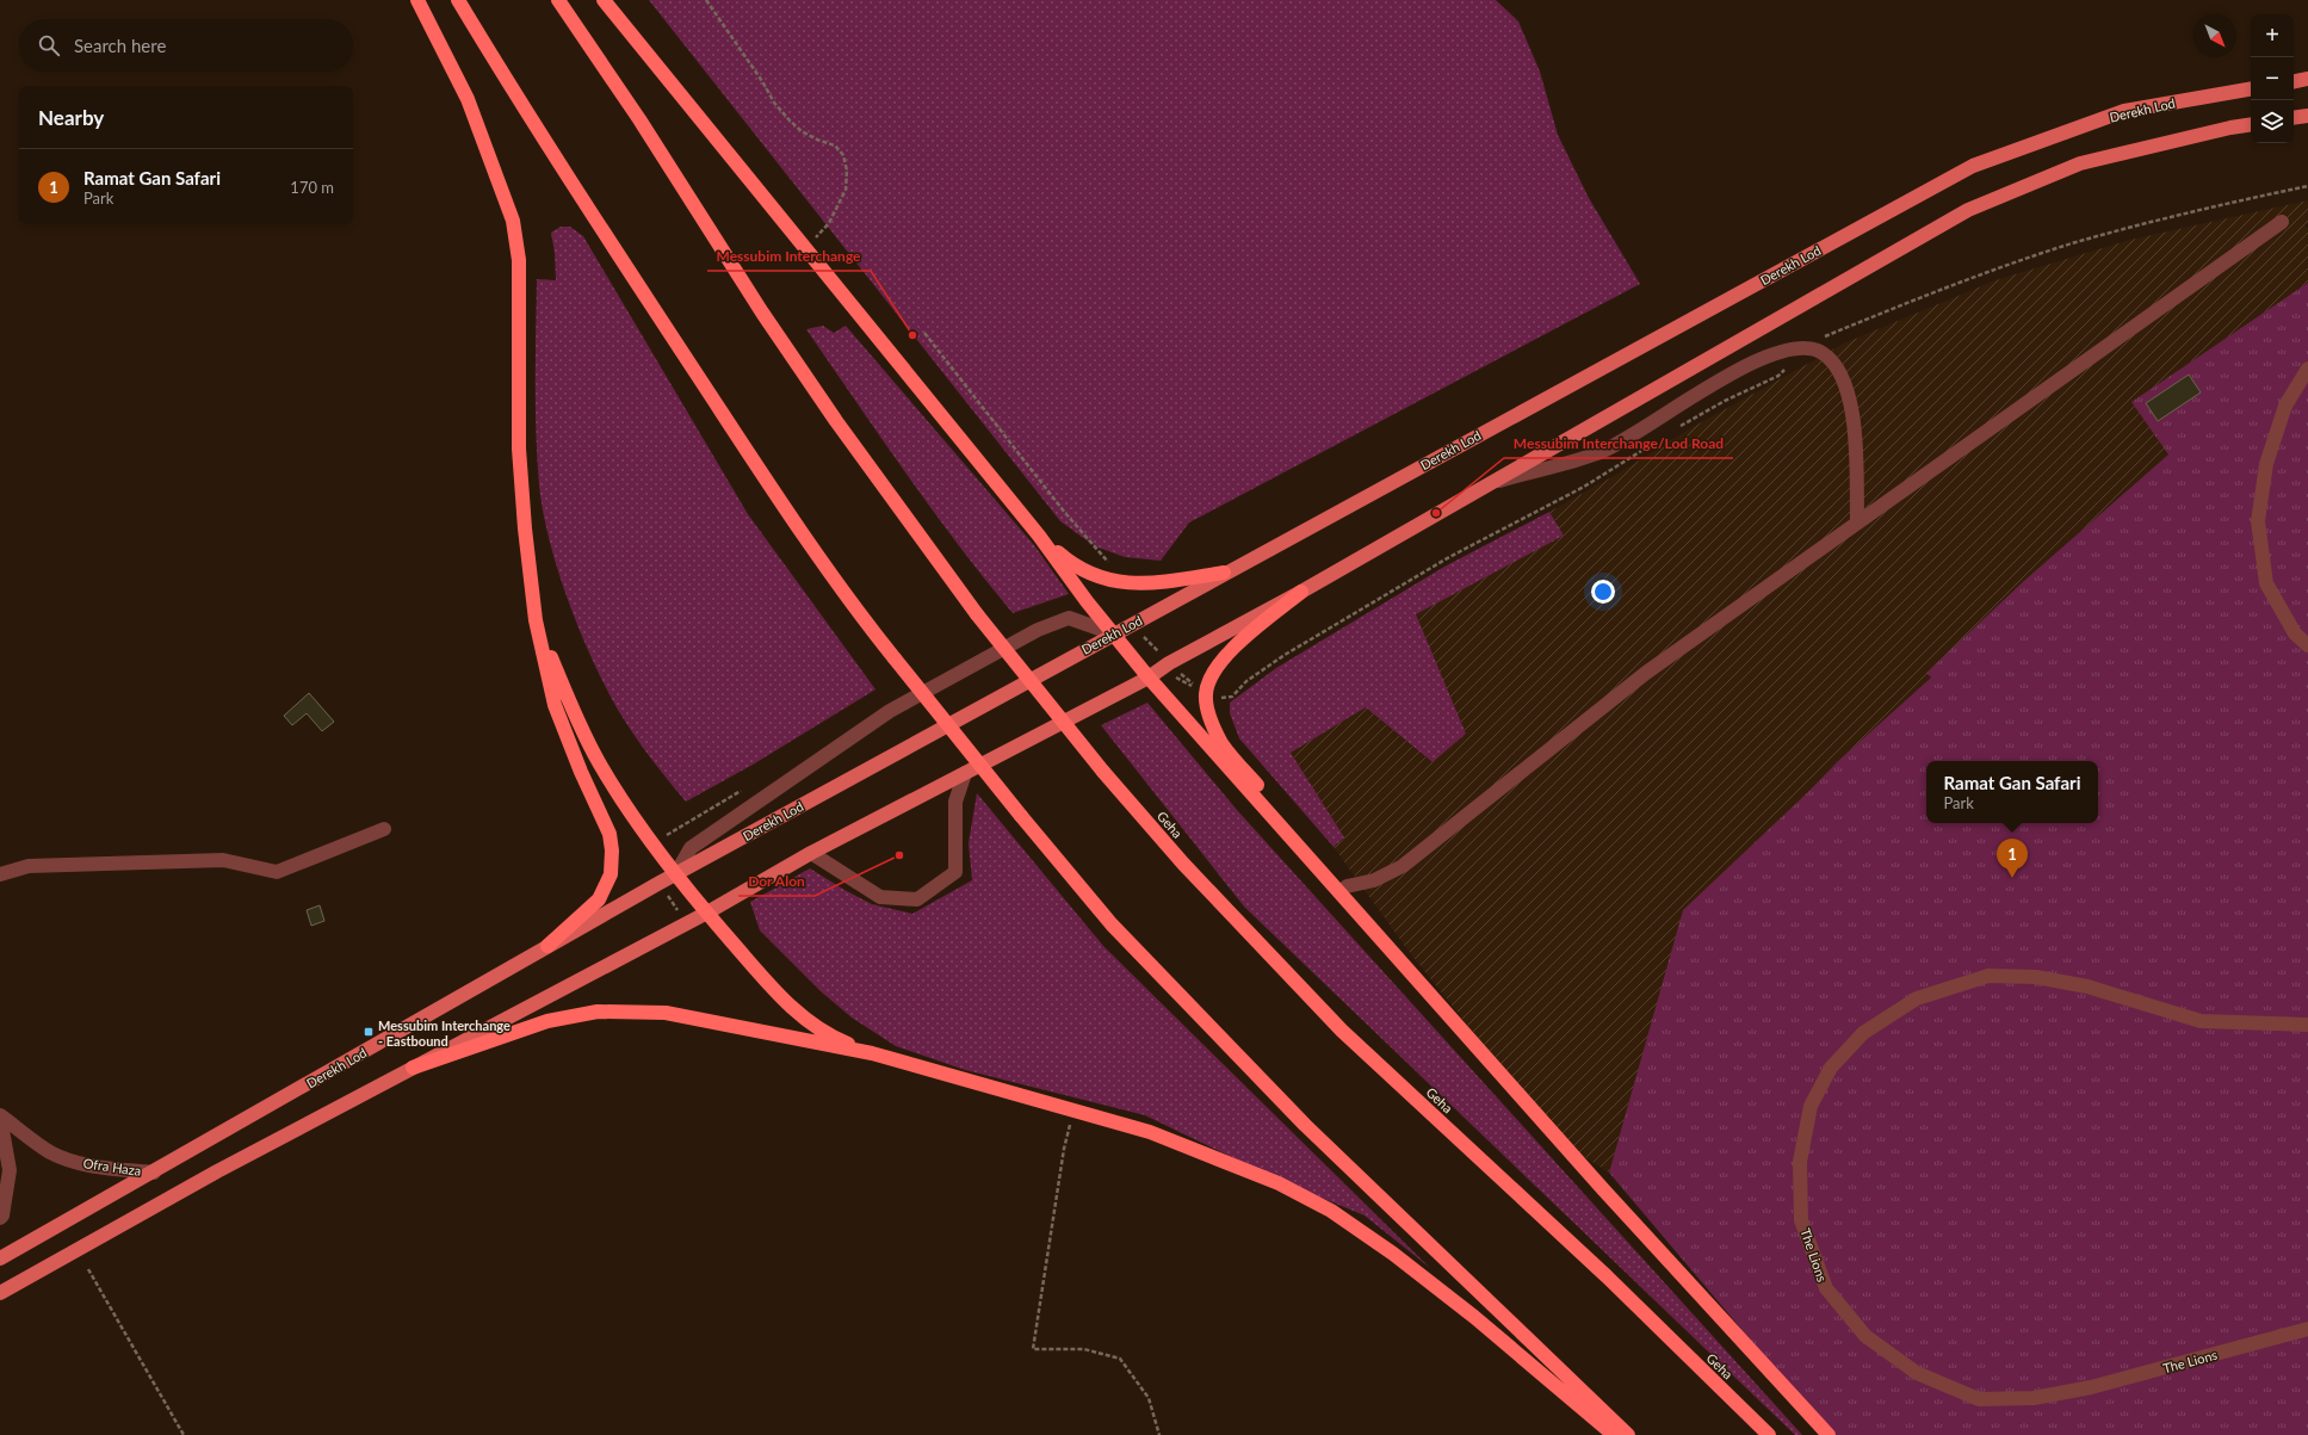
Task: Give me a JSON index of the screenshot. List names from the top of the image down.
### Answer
{
  "streets": {
    "highway": ["Geha"],
    "main road": ["Derekh Lod"],
    "street": ["Ofra Haza", "The Lions"]
  },
  "crossings": [
    ["Derekh Lod", "Ofra Haza"]
  ],
  "places": {
    "other": ["Messubim Interchange", "Messubim Interchange/Lod Road", "Dor Alon"],
    "transit": ["Messubim Interchange - Eastbound"]
  },
  "north": "bottom right",
  "page": {
    "map_buttons": ["+", "−"],
    "search": "Search here",
    "heading": "Nearby",
    "list": [
      {
        "mark": "1",
        "name": "Ramat Gan Safari",
        "note": "Park",
        "value": "170 m"
      }
    ],
    "popup": ["Ramat Gan Safari", "Park"],
    "pins": "1"
  }
}
